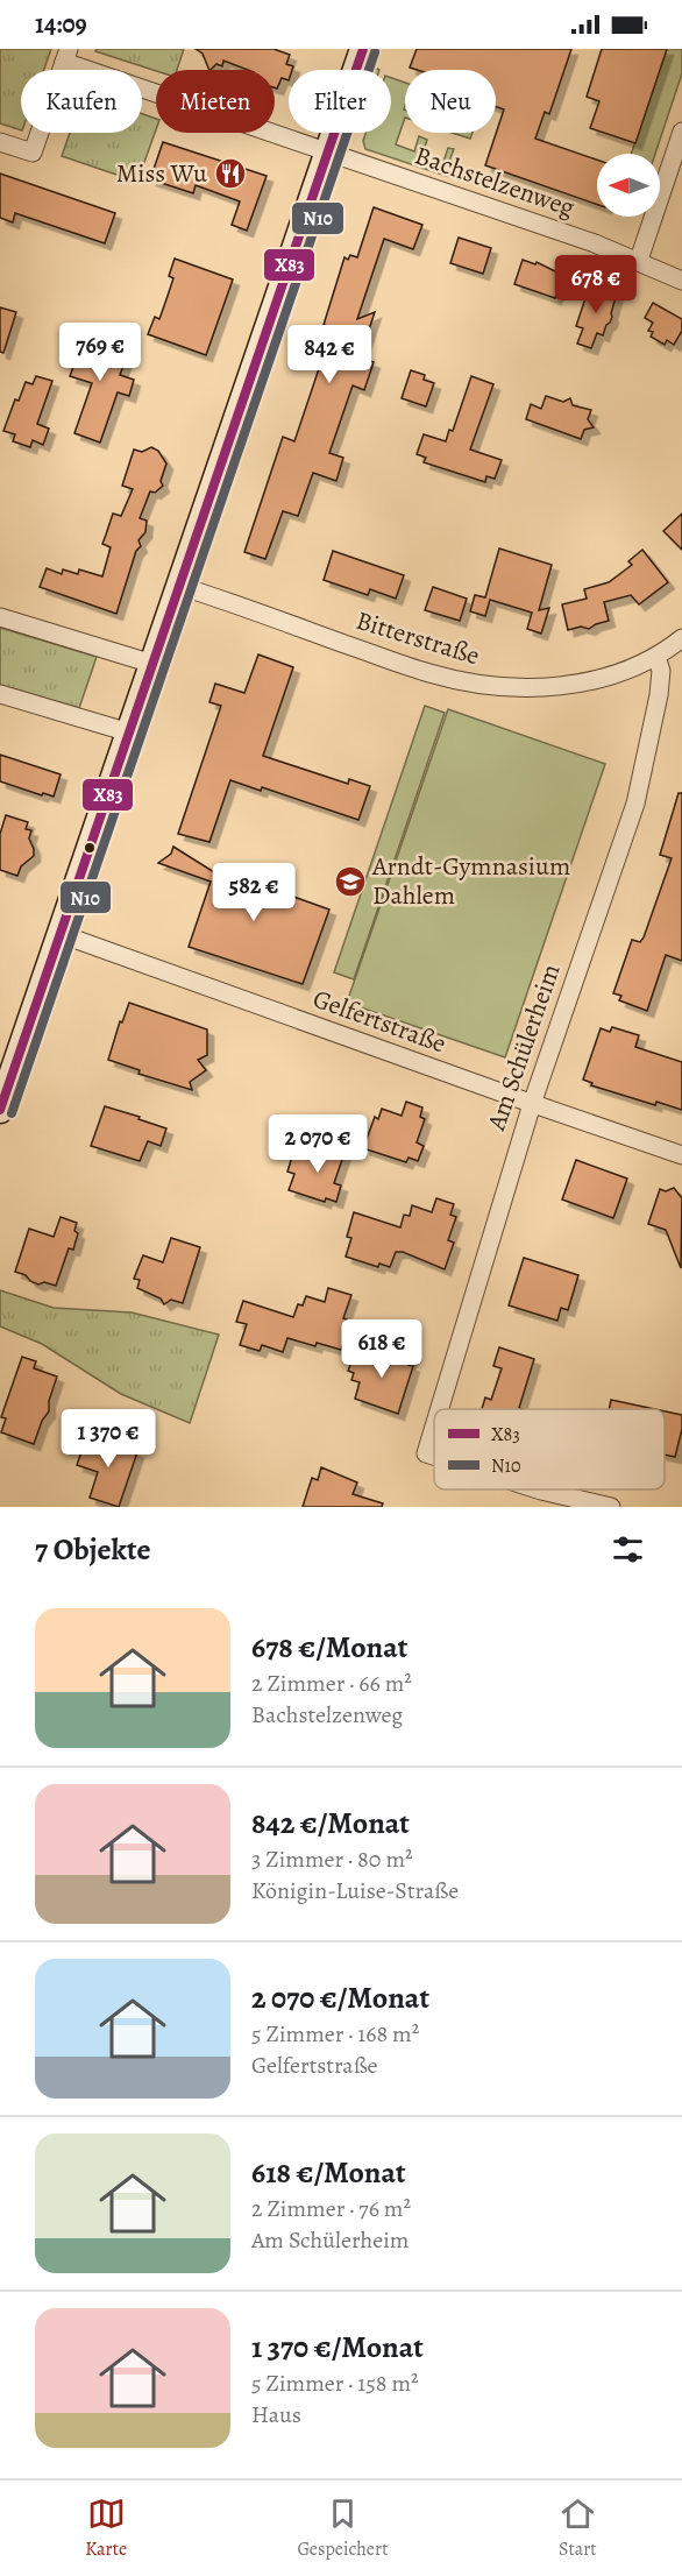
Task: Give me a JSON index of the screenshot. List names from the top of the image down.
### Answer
{
  "streets": {
    "street": [
      "Bachstelzenweg",
      "Bitterstraße",
      "Gelfertstraße",
      "Am Schülerheim"
    ]
  },
  "crossings": [
    ["Bitterstraße", "Am Schülerheim"],
    ["Gelfertstraße", "Am Schülerheim"]
  ],
  "places": {
    "restaurant": ["Miss Wu"],
    "school or university": ["Arndt-Gymnasium Dahlem"]
  },
  "lines": ["transit line X83", "transit line N10"],
  "legend": ["X83", "N10"],
  "north": "left",
  "page": {
    "status": "14:09",
    "chip": [
      "Kaufen",
      "Mieten",
      "Filter",
      "Neu"
    ],
    "price": [
      "678 €",
      "769 €",
      "842 €",
      "582 €",
      "2 070 €",
      "618 €",
      "1 370 €"
    ],
    "heading": "7 Objekte",
    "list": [
      {
        "name": "678 €/Monat",
        "note": "2 Zimmer · 66 m² · Bachstelzenweg"
      },
      {
        "name": "842 €/Monat",
        "note": "3 Zimmer · 80 m² · Königin-Luise-Straße"
      },
      {
        "name": "2 070 €/Monat",
        "note": "5 Zimmer · 168 m² · Gelfertstraße"
      },
      {
        "name": "618 €/Monat",
        "note": "2 Zimmer · 76 m² · Am Schülerheim"
      },
      {
        "name": "1 370 €/Monat",
        "note": "5 Zimmer · 158 m² · Haus"
      }
    ],
    "tabs": ["Karte", "Gespeichert", "Start"]
  }
}
